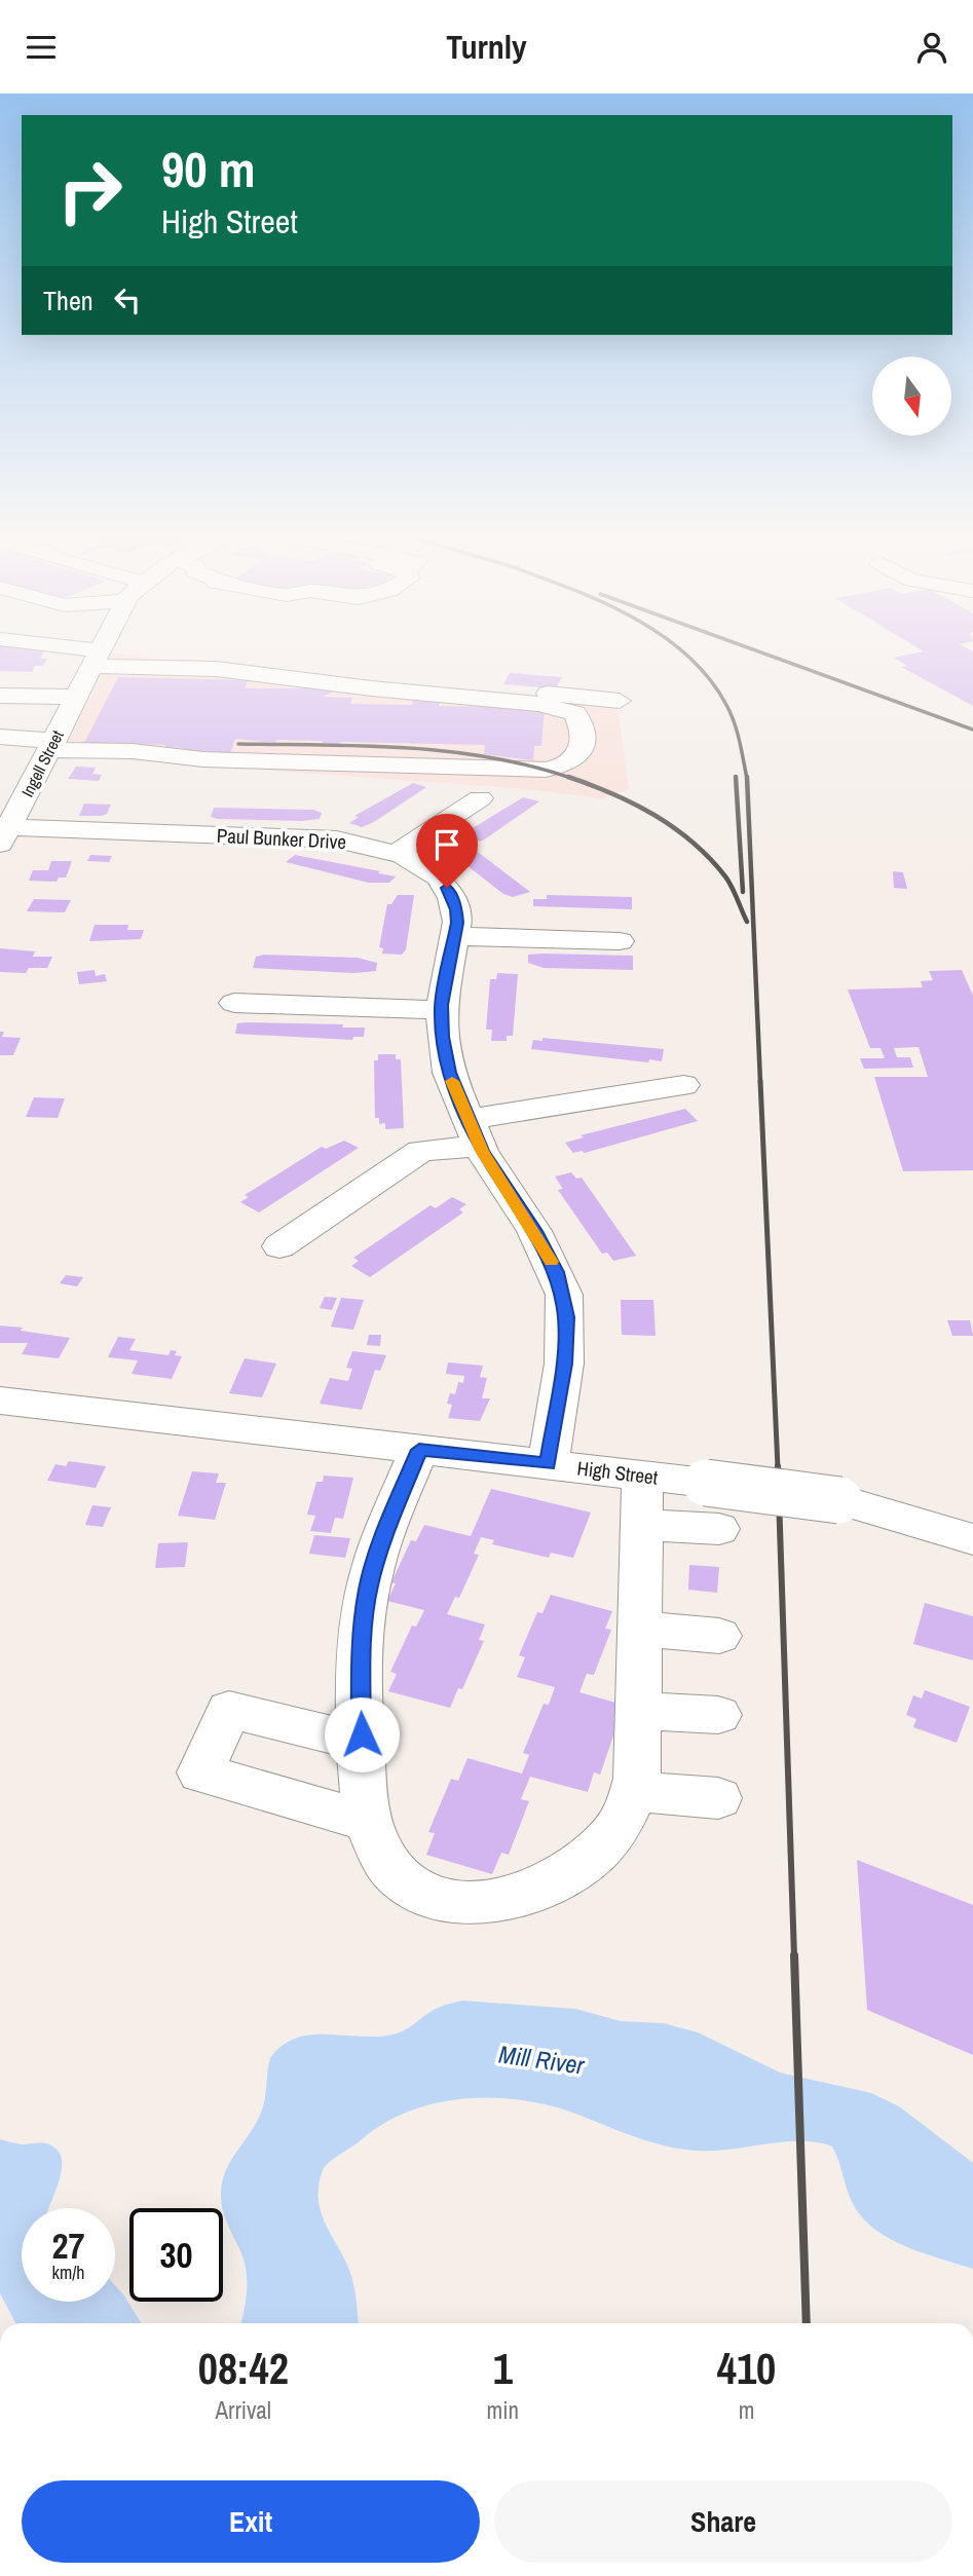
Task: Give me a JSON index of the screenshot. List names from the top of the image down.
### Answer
{
  "streets": {
    "street": ["Ingell Street", "Paul Bunker Drive", "High Street"]
  },
  "crossings": [
    ["Ingell Street", "Paul Bunker Drive"],
    ["Paul Bunker Drive", "High Street"]
  ],
  "water": ["Mill River"],
  "north": "bottom",
  "page": {
    "header": "Turnly",
    "turn": ["90 m", "High Street"],
    "then": "Then",
    "speed": "27 km/h",
    "limit": "30",
    "eta": [
      "08:42",
      "Arrival",
      "1",
      "min",
      "410",
      "m"
    ],
    "buttons": ["Exit", "Share"]
  }
}
